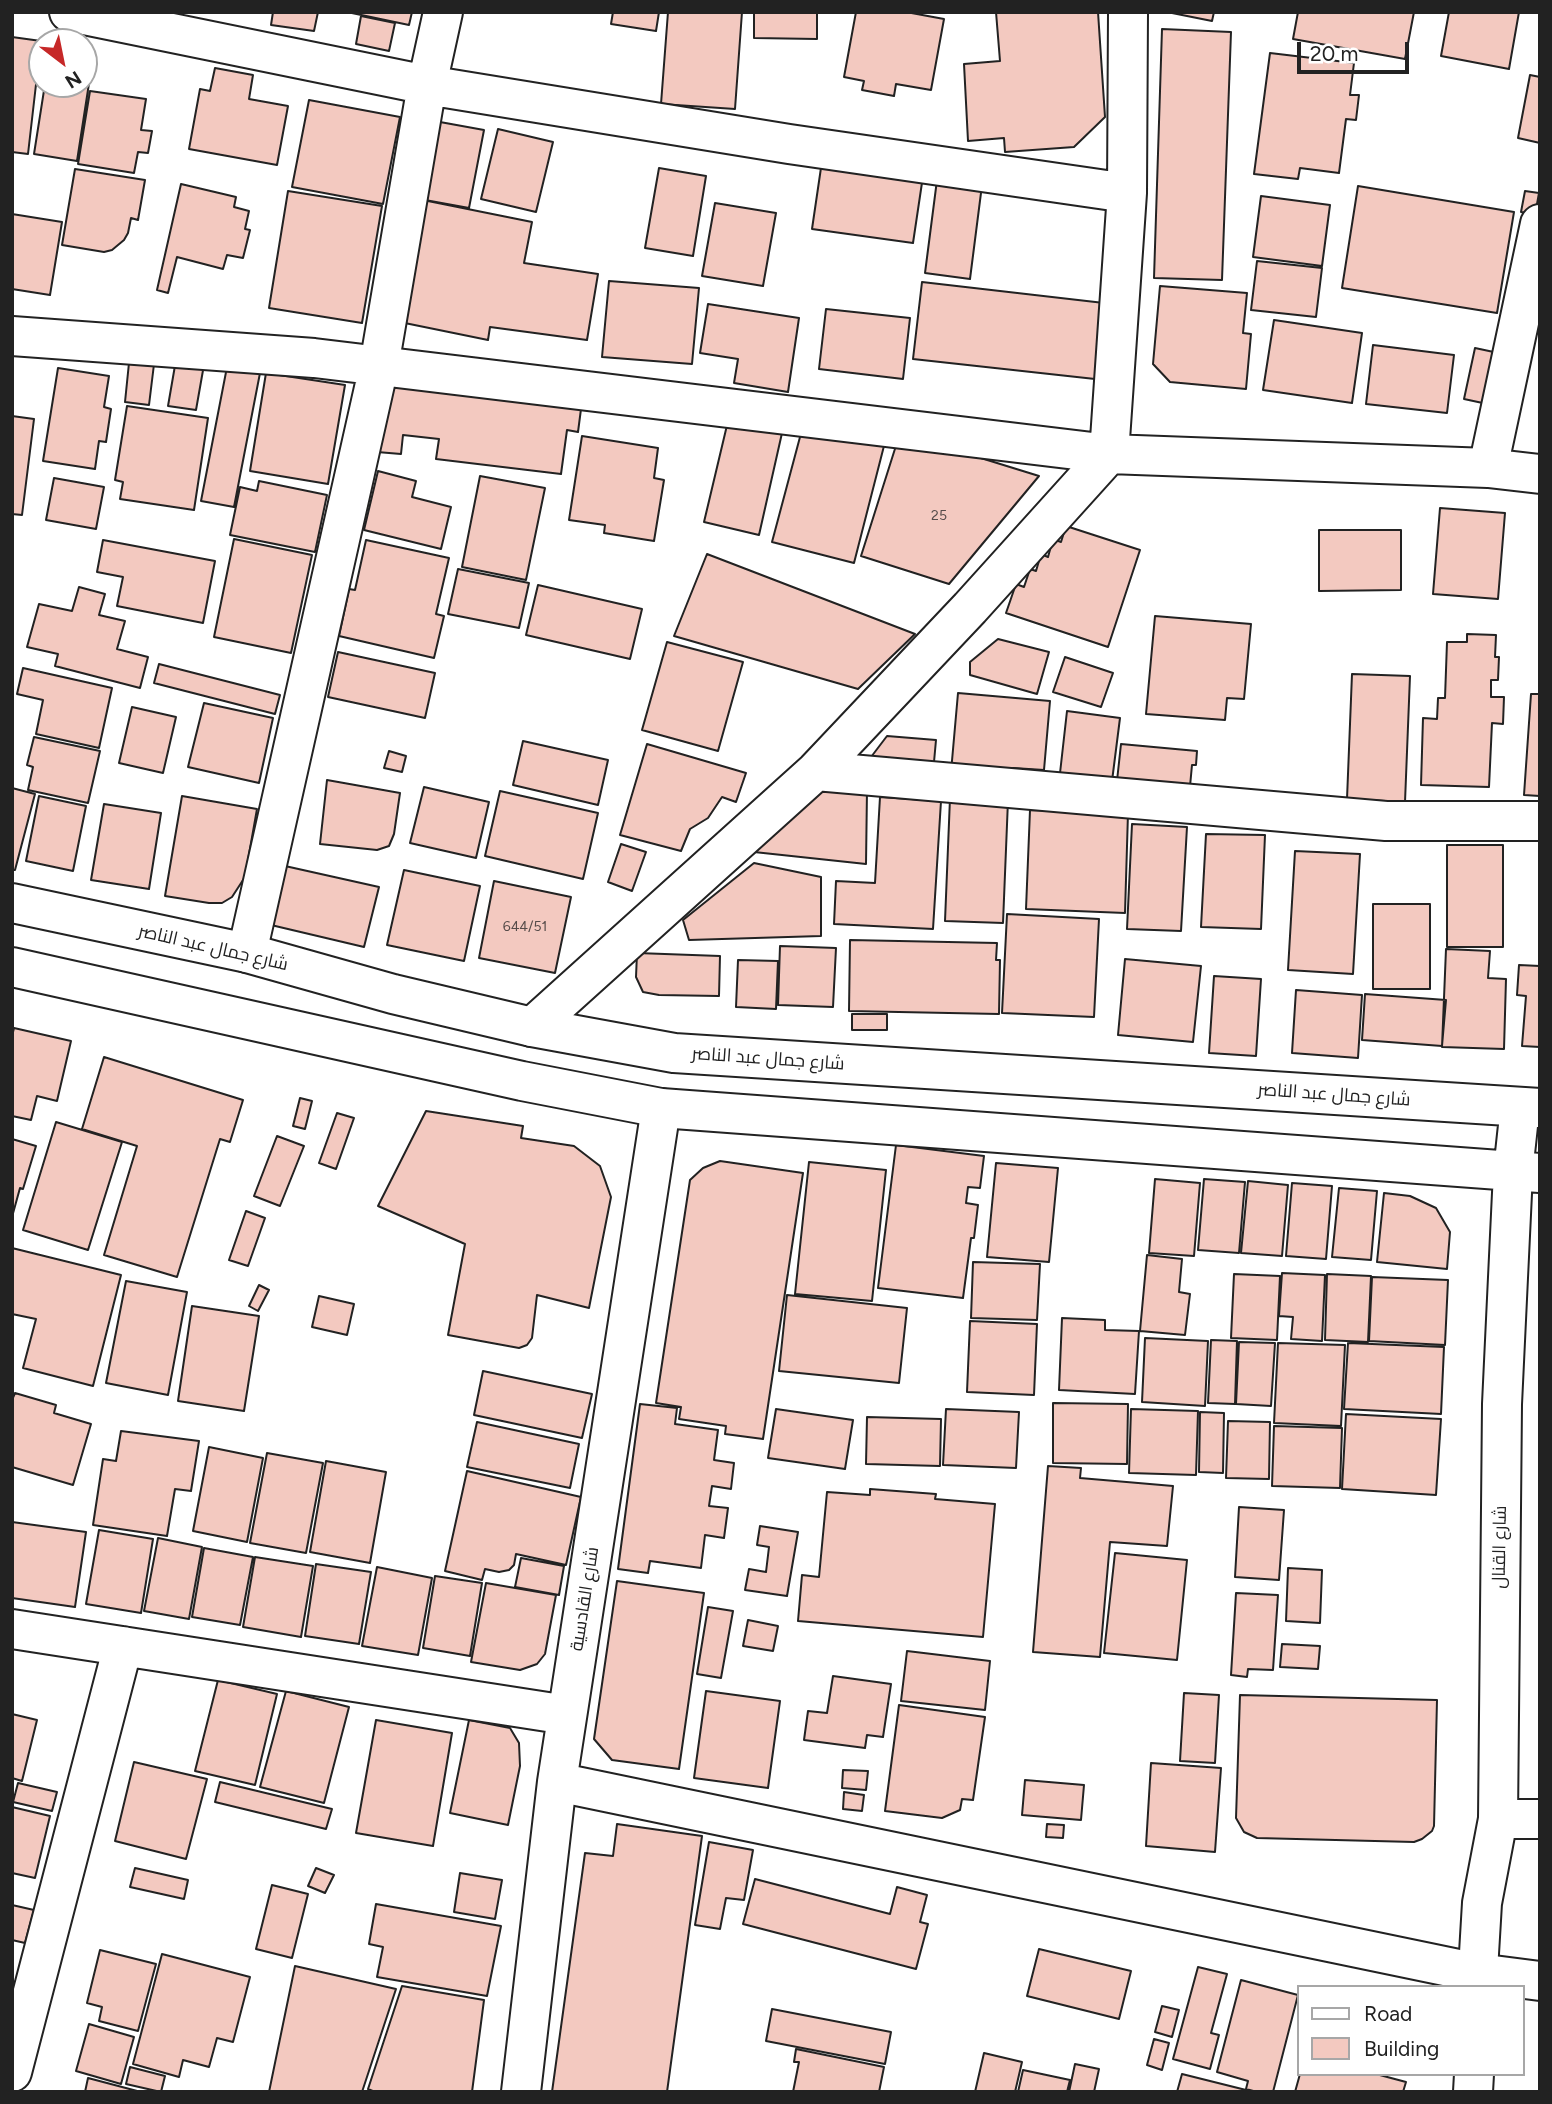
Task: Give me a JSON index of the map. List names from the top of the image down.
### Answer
{
  "streets": {
    "street": ["شارع جمال عبد الناصر", "شارع القنال", "شارع القادسية"]
  },
  "crossings": [
    ["شارع جمال عبد الناصر", "شارع القنال"]
  ],
  "house_numbers": ["25", "644/51"],
  "legend": ["Road", "Building"],
  "scale_bar": "20 m",
  "north": "bottom right"
}
